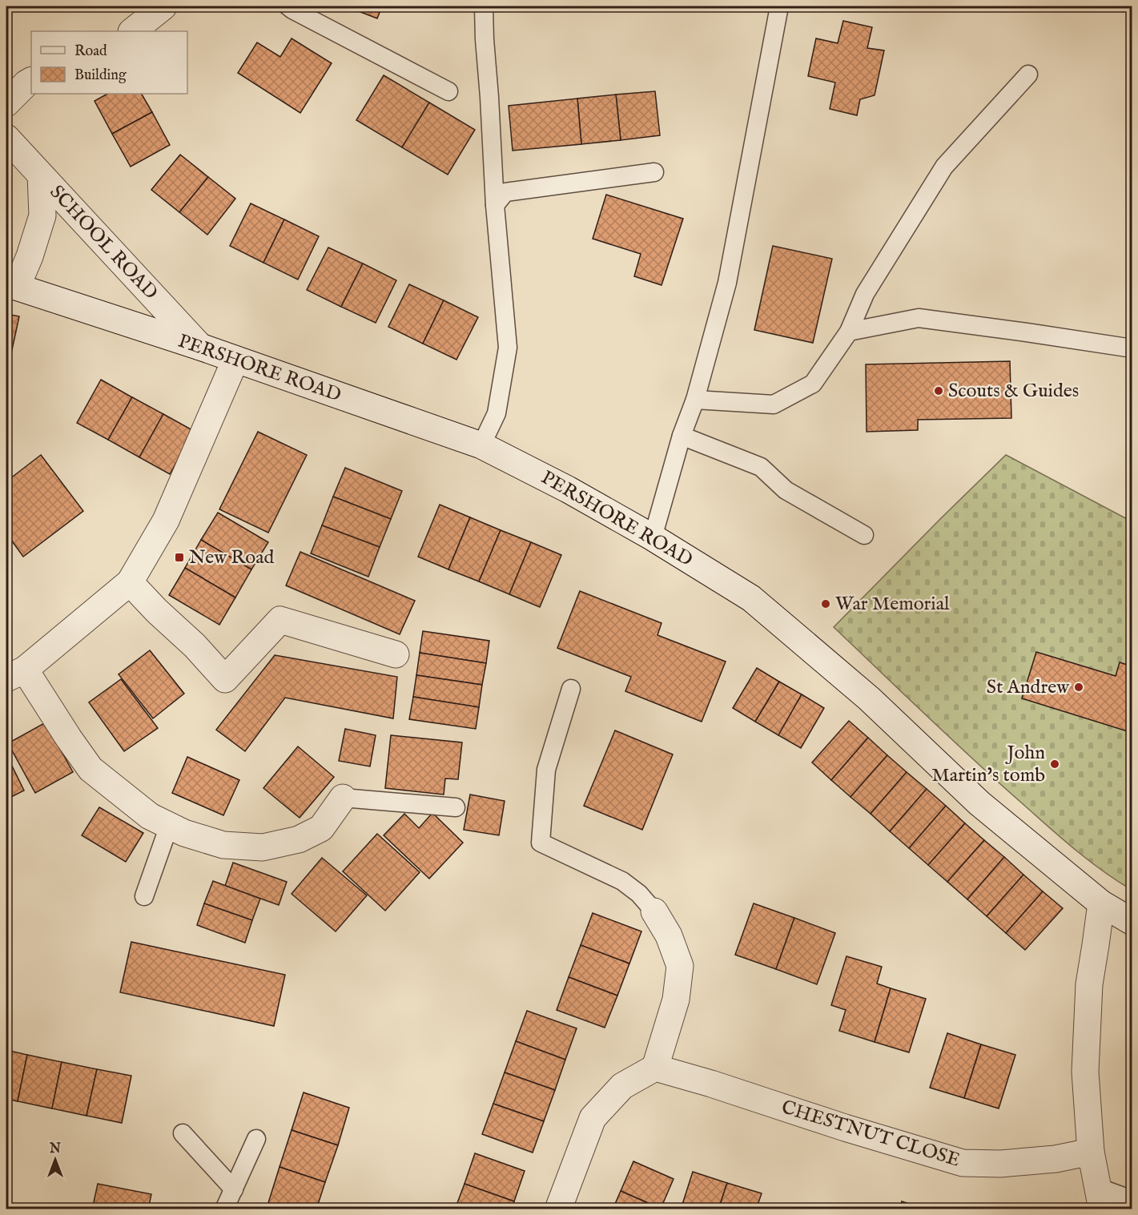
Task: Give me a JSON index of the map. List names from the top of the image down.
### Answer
{
  "streets": {
    "street": ["SCHOOL ROAD", "PERSHORE ROAD", "CHESTNUT CLOSE"]
  },
  "crossings": [
    ["SCHOOL ROAD", "PERSHORE ROAD"]
  ],
  "places": {
    "other": [
      "Scouts & Guides",
      "War Memorial",
      "St Andrew",
      "John Martin's tomb"
    ],
    "transit": ["New Road"]
  },
  "legend": ["Road", "Building"],
  "north": "top"
}
